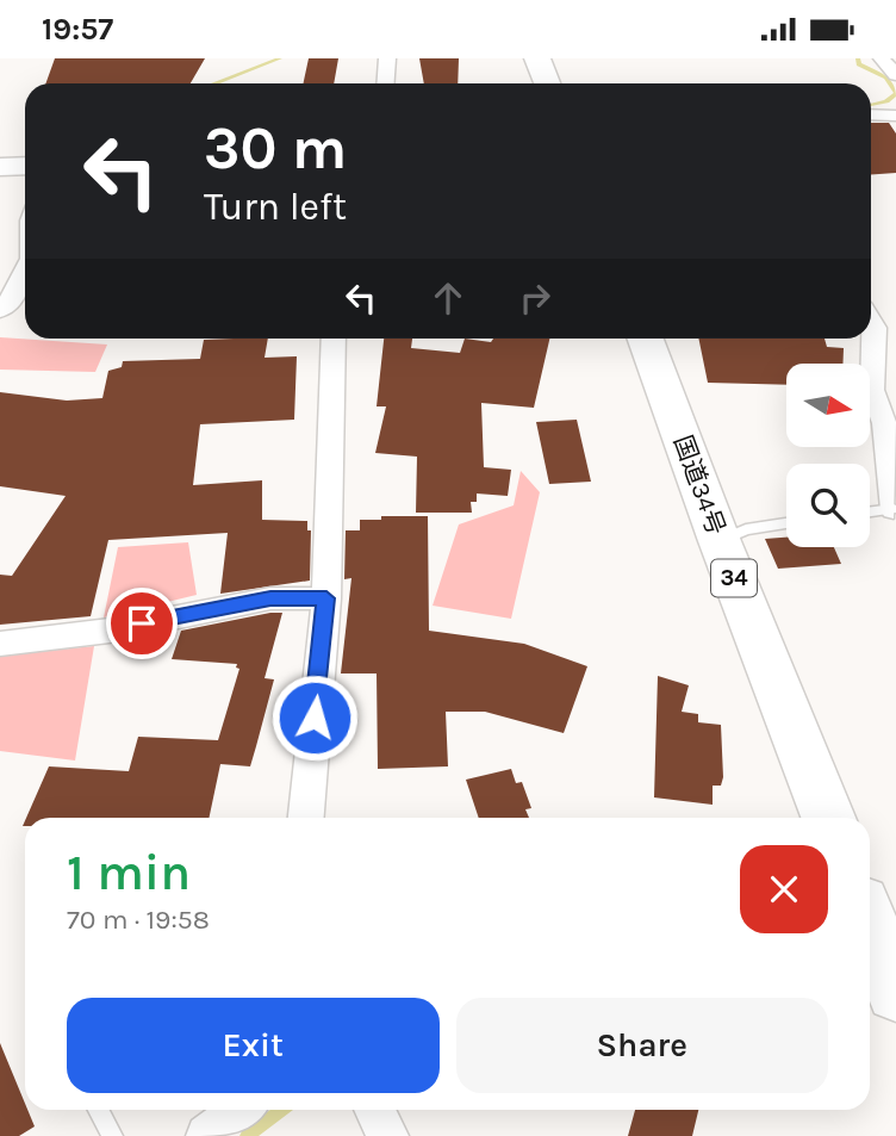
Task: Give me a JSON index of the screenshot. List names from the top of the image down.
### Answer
{
  "streets": {
    "highway": ["国道34号", "34"]
  },
  "north": "right",
  "page": {
    "status": "19:57",
    "turn": ["30 m", "Turn left"],
    "heading": ["1 min", "70 m · 19:58"],
    "buttons": ["Exit", "Share"]
  }
}
